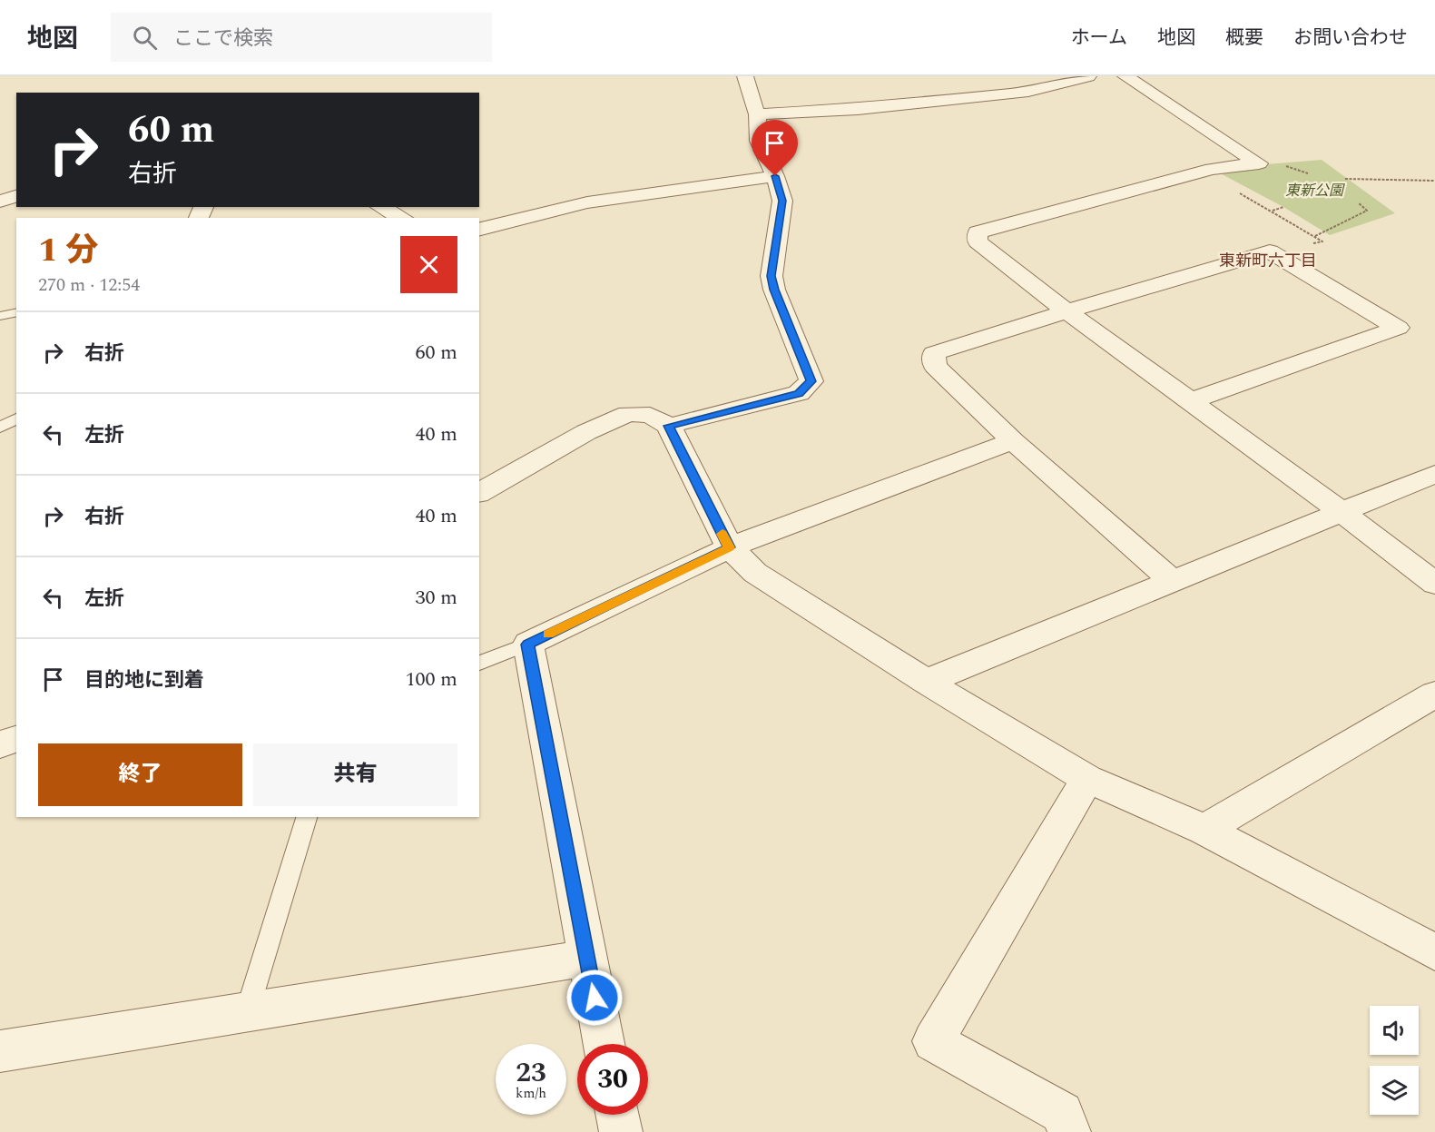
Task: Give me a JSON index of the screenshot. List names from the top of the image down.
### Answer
{
  "districts": ["東新町六丁目"],
  "parks": ["東新公園"],
  "page": {
    "header": "地図",
    "search": "ここで検索",
    "nav": [
      "ホーム",
      "地図",
      "概要",
      "お問い合わせ"
    ],
    "turn": ["60 m", "右折"],
    "heading": ["1 分", "270 m · 12:54"],
    "list": [
      {
        "name": "右折",
        "value": "60 m"
      },
      {
        "name": "左折",
        "value": "40 m"
      },
      {
        "name": "右折",
        "value": "40 m"
      },
      {
        "name": "左折",
        "value": "30 m"
      },
      {
        "name": "目的地に到着",
        "value": "100 m"
      }
    ],
    "buttons": ["終了", "共有"],
    "speed": "23 km/h",
    "limit": "30"
  }
}
